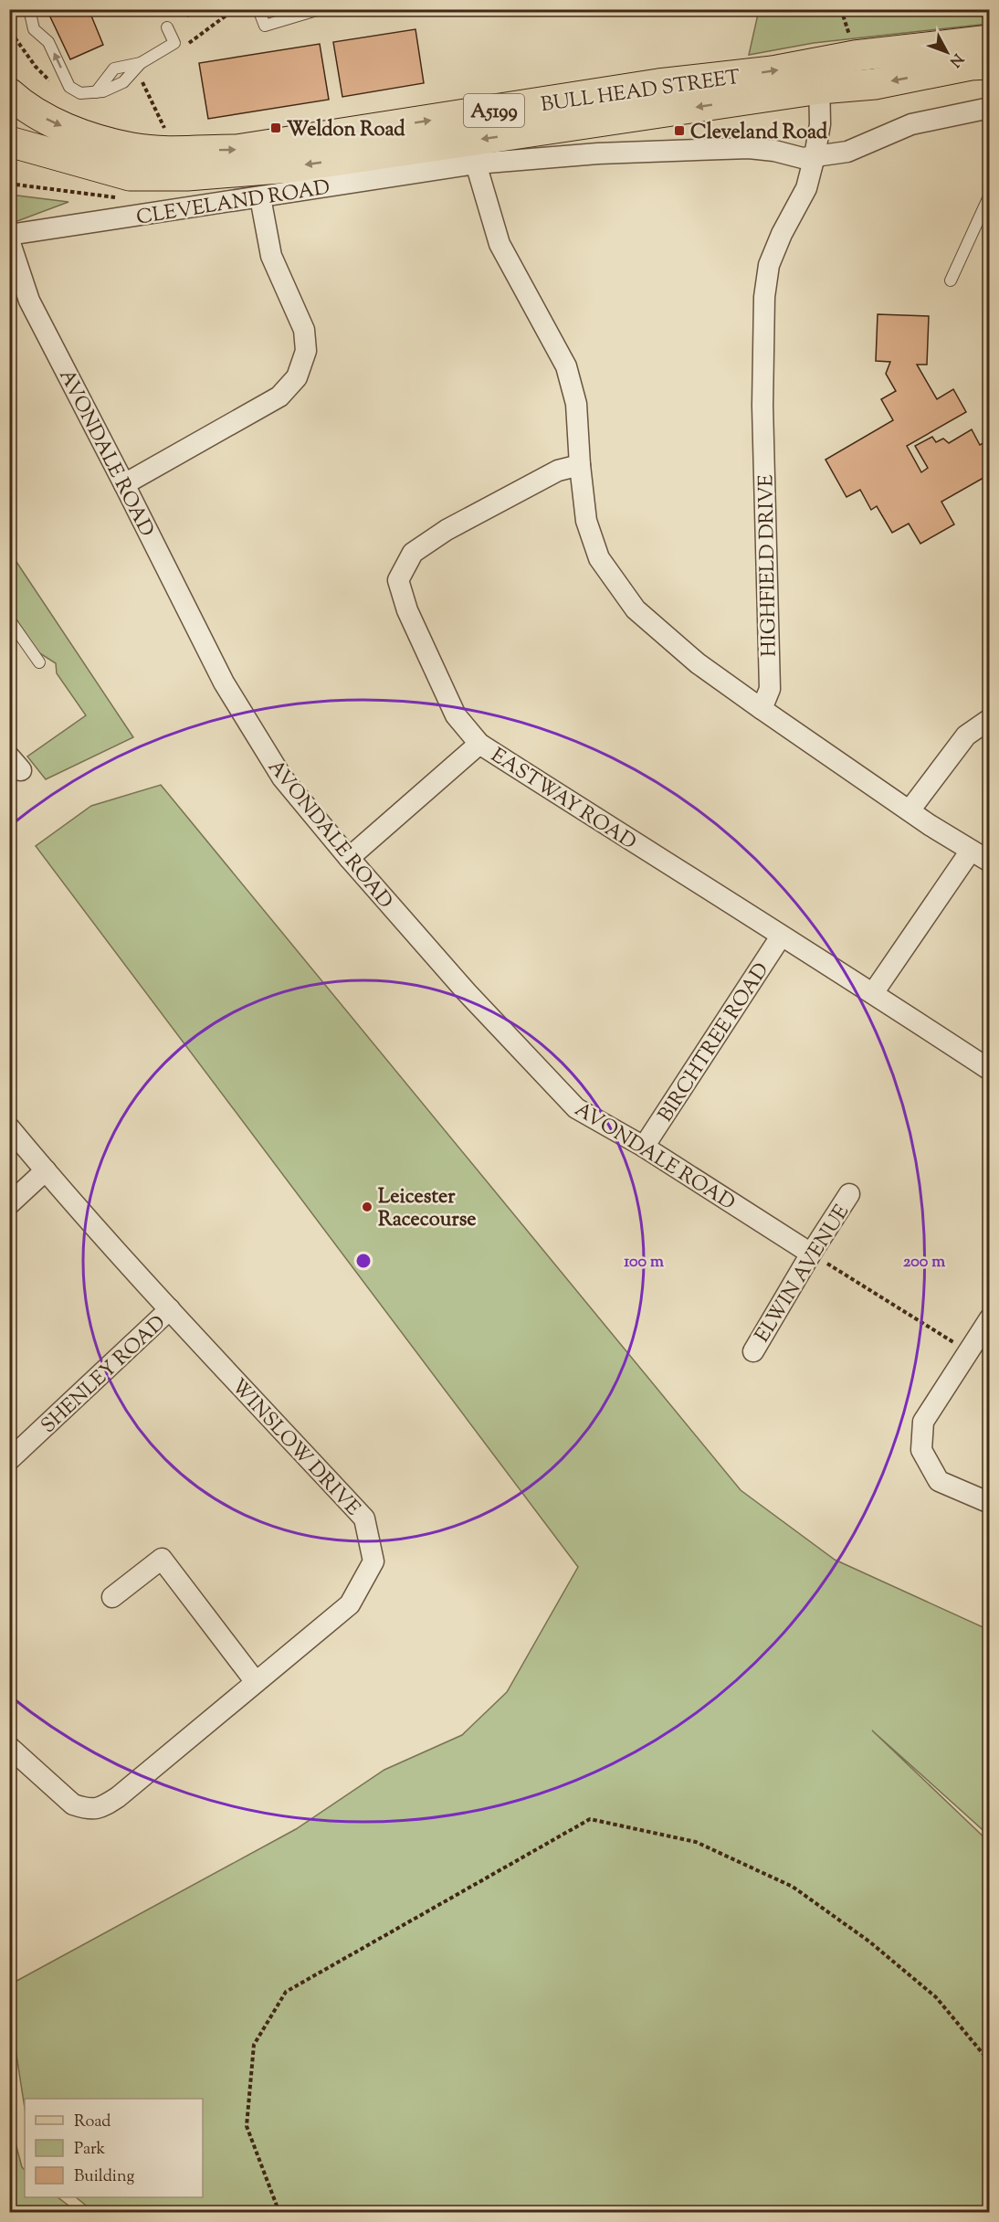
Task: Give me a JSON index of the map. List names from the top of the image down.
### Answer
{
  "streets": {
    "main road": ["BULL HEAD STREET", "A5199"],
    "street": [
      "CLEVELAND ROAD",
      "AVONDALE ROAD",
      "HIGHFIELD DRIVE",
      "EASTWAY ROAD",
      "BIRCHTREE ROAD",
      "ELWIN AVENUE",
      "SHENLEY ROAD",
      "WINSLOW DRIVE"
    ]
  },
  "crossings": [
    ["BULL HEAD STREET", "HIGHFIELD DRIVE"],
    ["CLEVELAND ROAD", "HIGHFIELD DRIVE"],
    ["AVONDALE ROAD", "BIRCHTREE ROAD"],
    ["AVONDALE ROAD", "ELWIN AVENUE"],
    ["EASTWAY ROAD", "BIRCHTREE ROAD"],
    ["SHENLEY ROAD", "WINSLOW DRIVE"]
  ],
  "places": {
    "transit": ["Weldon Road", "Cleveland Road"],
    "other": ["Leicester Racecourse"]
  },
  "legend": ["Road", "Park", "Building"],
  "north": "bottom right",
  "rings": ["100 m", "200 m"]
}
